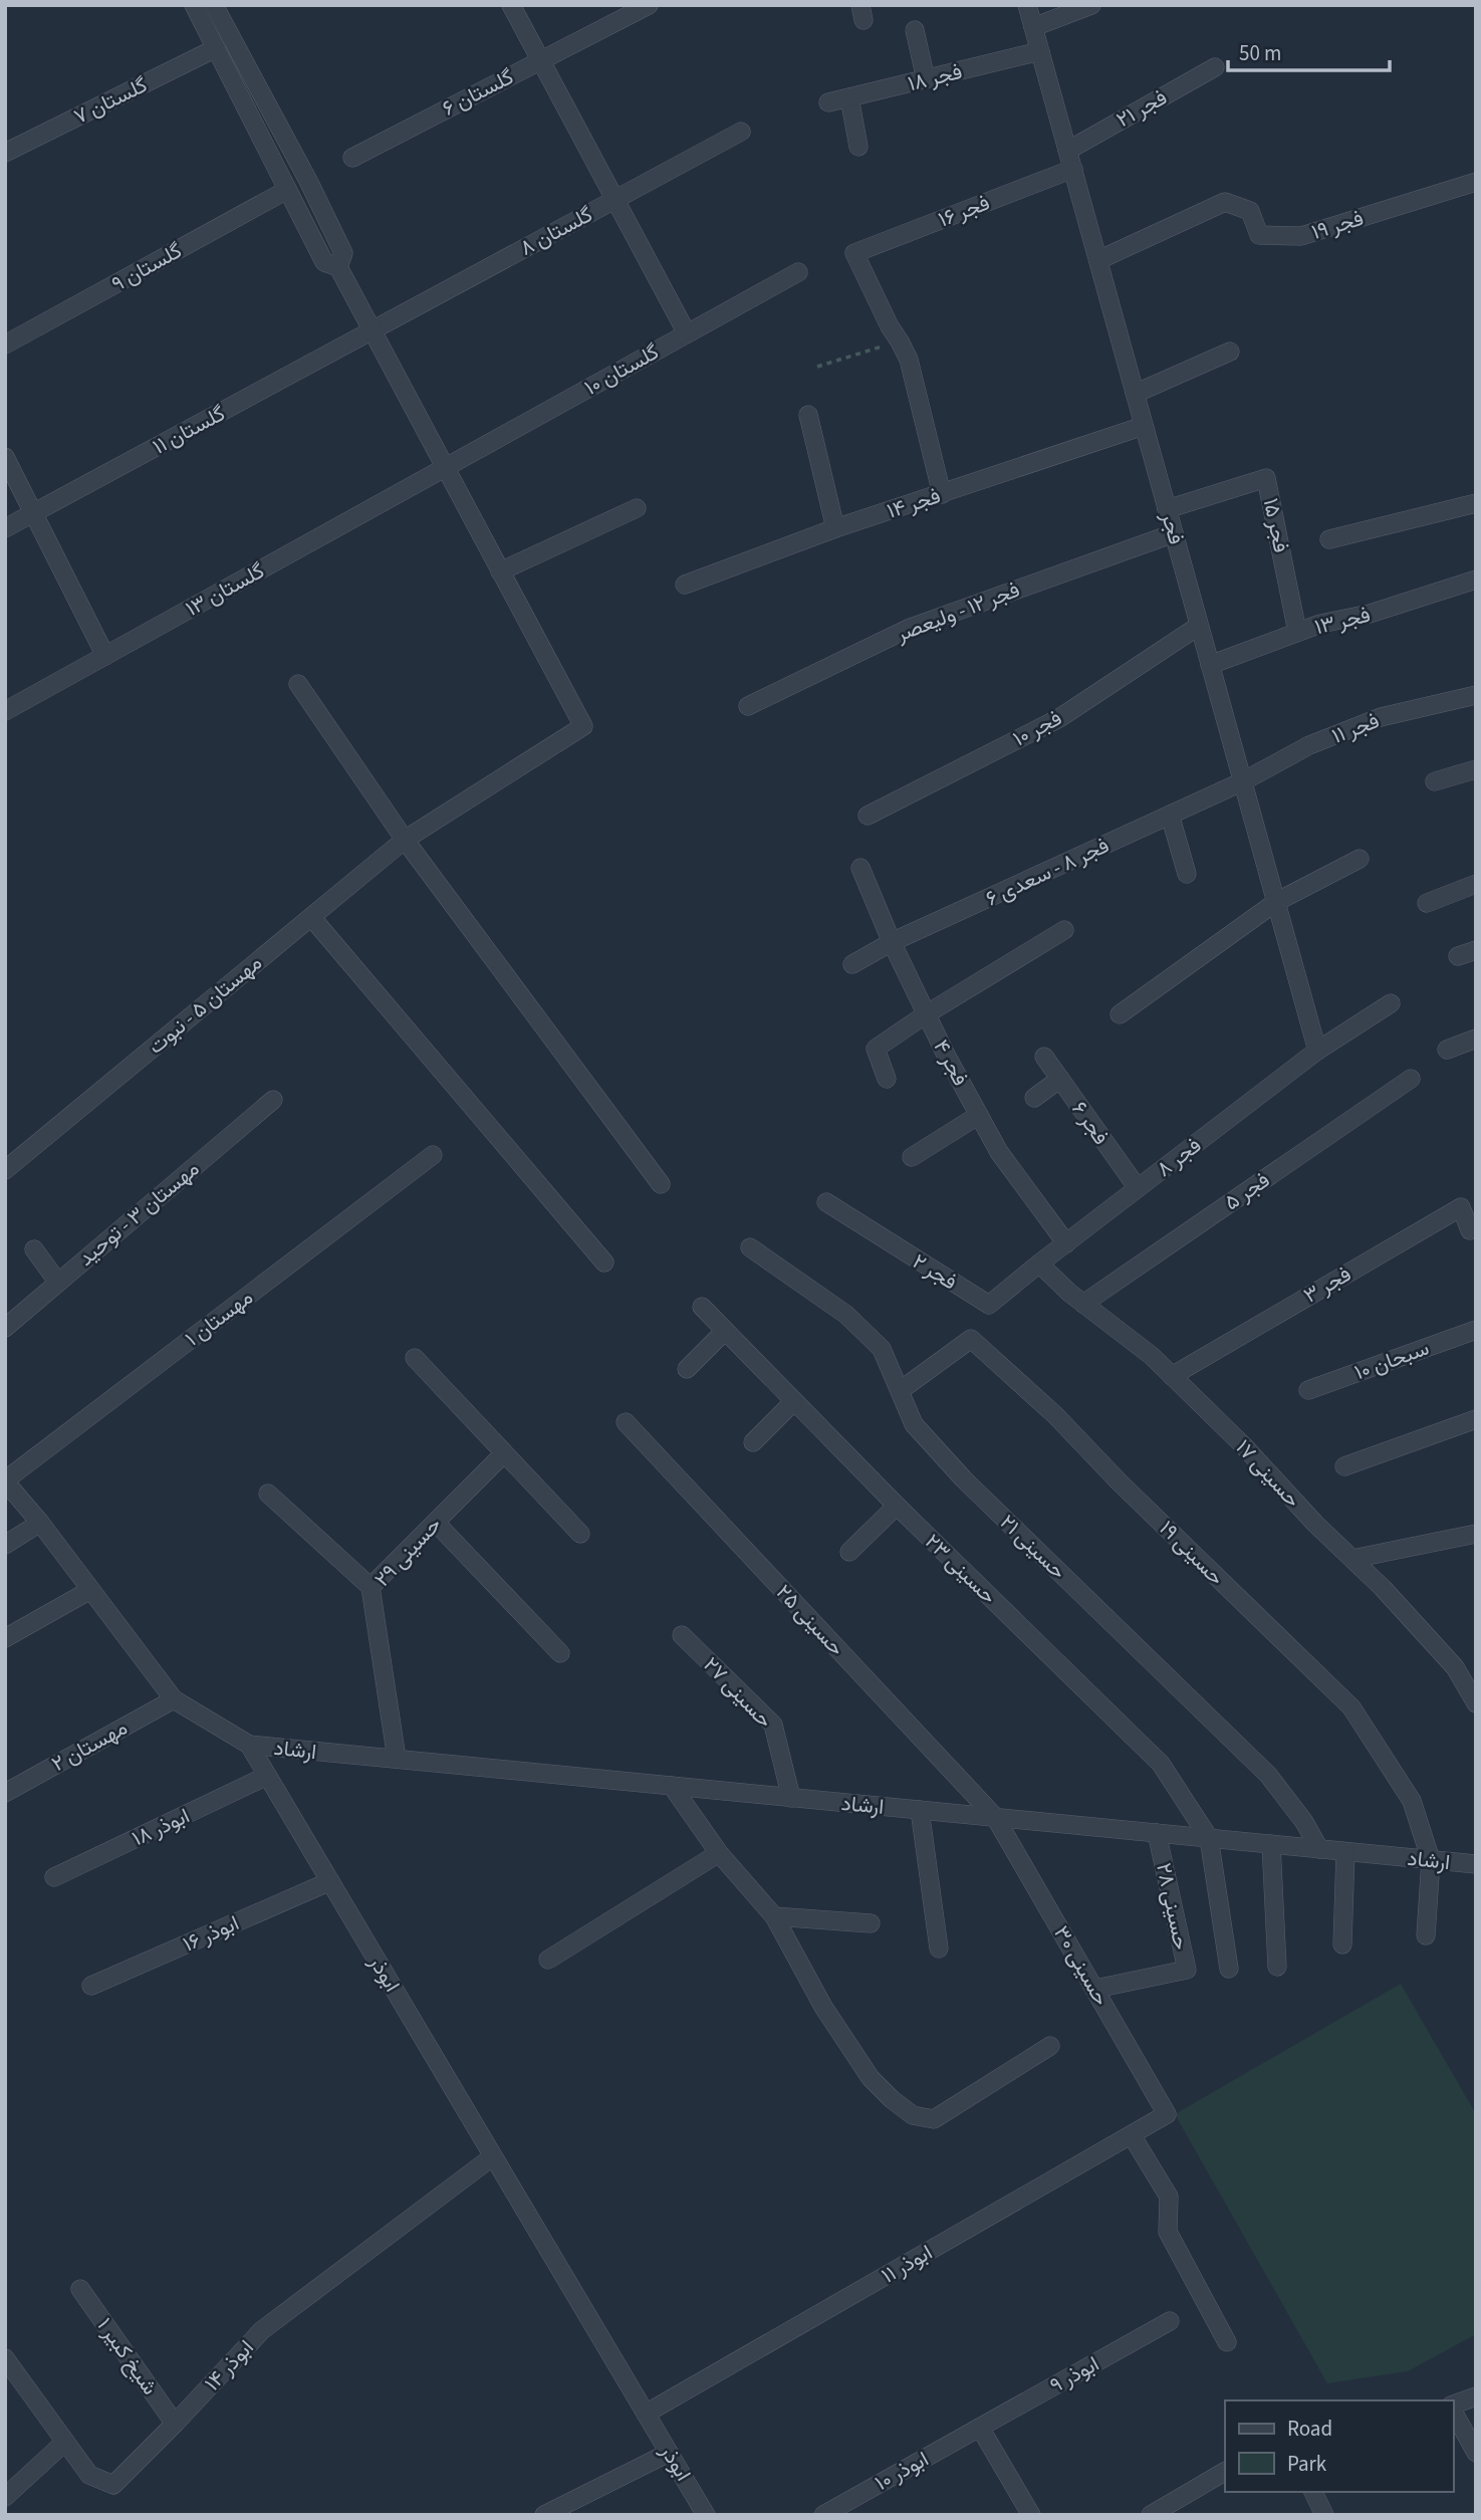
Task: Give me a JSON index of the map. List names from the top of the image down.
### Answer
{
  "streets": {
    "street": [
      "فجر ۱۸",
      "گلستان ۶",
      "گلستان ۷",
      "فجر ۲۱",
      "فجر ۱۶",
      "فجر ۱۹",
      "گلستان ۸",
      "گلستان ۹",
      "گلستان ۱۰",
      "گلستان ۱۱",
      "فجر ۱۴",
      "فجر ۱۵",
      "فجر",
      "گلستان ۱۳",
      "فجر ۱۲ - ولیعصر",
      "فجر ۱۳",
      "فجر ۱۰",
      "فجر ۱۱",
      "فجر ۸ - سعدی ۶",
      "مهستان ۵ - نبوت",
      "فجر ۴",
      "فجر ۶",
      "فجر ۸",
      "فجر ۵",
      "مهستان ۳ - توحید",
      "فجر ۲",
      "فجر ۳",
      "مهستان ۱",
      "سبحان ۱۰",
      "حسینی ۱۷",
      "حسینی ۲۱",
      "حسینی ۲۹",
      "حسینی ۱۹",
      "حسینی ۲۳",
      "حسینی ۲۵",
      "حسینی ۲۷",
      "مهستان ۲",
      "ارشاد",
      "ابوذر ۱۸",
      "حسینی ۲۸",
      "ابوذر ۱۶",
      "حسینی ۳۰",
      "ابوذر",
      "ابوذر ۱۱",
      "شیخ کبیر ۱",
      "ابوذر ۱۴",
      "ابوذر ۹",
      "ابوذر ۱۰"
    ]
  },
  "crossings": [
    ["فجر ۱۸", "فجر"],
    ["فجر ۲۱", "فجر"],
    ["فجر ۱۶", "فجر"],
    ["فجر ۱۹", "فجر"],
    ["گلستان ۸", "گلستان ۱۱"],
    ["گلستان ۱۰", "گلستان ۱۳"],
    ["فجر ۱۴", "فجر"],
    ["فجر ۱۵", "فجر"],
    ["فجر ۱۵", "فجر ۱۳"],
    ["فجر", "فجر ۱۲ - ولیعصر"],
    ["فجر", "فجر ۱۳"],
    ["فجر", "فجر ۱۰"],
    ["فجر", "فجر ۱۱"],
    ["فجر", "فجر ۸ - سعدی ۶"],
    ["فجر", "فجر ۸"],
    ["فجر ۱۱", "فجر ۸ - سعدی ۶"],
    ["فجر ۸ - سعدی ۶", "فجر ۴"],
    ["فجر ۴", "فجر ۸"],
    ["فجر ۶", "فجر ۸"],
    ["فجر ۸", "فجر ۲"],
    ["فجر ۸", "حسینی ۱۷"],
    ["فجر ۵", "حسینی ۱۷"],
    ["فجر ۲", "حسینی ۱۷"],
    ["فجر ۳", "حسینی ۱۷"],
    ["مهستان ۱", "ابوذر"],
    ["حسینی ۲۱", "حسینی ۱۹"],
    ["حسینی ۲۱", "ارشاد"],
    ["حسینی ۲۹", "ارشاد"],
    ["حسینی ۱۹", "ارشاد"],
    ["حسینی ۲۳", "ارشاد"],
    ["حسینی ۲۵", "ارشاد"],
    ["حسینی ۲۵", "حسینی ۳۰"],
    ["حسینی ۲۷", "ارشاد"],
    ["مهستان ۲", "ابوذر"],
    ["ارشاد", "حسینی ۲۸"],
    ["ارشاد", "حسینی ۳۰"],
    ["ارشاد", "ابوذر"],
    ["ابوذر ۱۸", "ابوذر"],
    ["حسینی ۲۸", "حسینی ۳۰"],
    ["ابوذر ۱۶", "ابوذر"],
    ["حسینی ۳۰", "ابوذر ۱۱"],
    ["ابوذر", "ابوذر ۱۱"],
    ["ابوذر", "ابوذر ۱۴"],
    ["شیخ کبیر ۱", "ابوذر ۱۴"],
    ["ابوذر ۹", "ابوذر ۱۰"]
  ],
  "legend": ["Road", "Park"],
  "scale_bar": "50 m"
}
